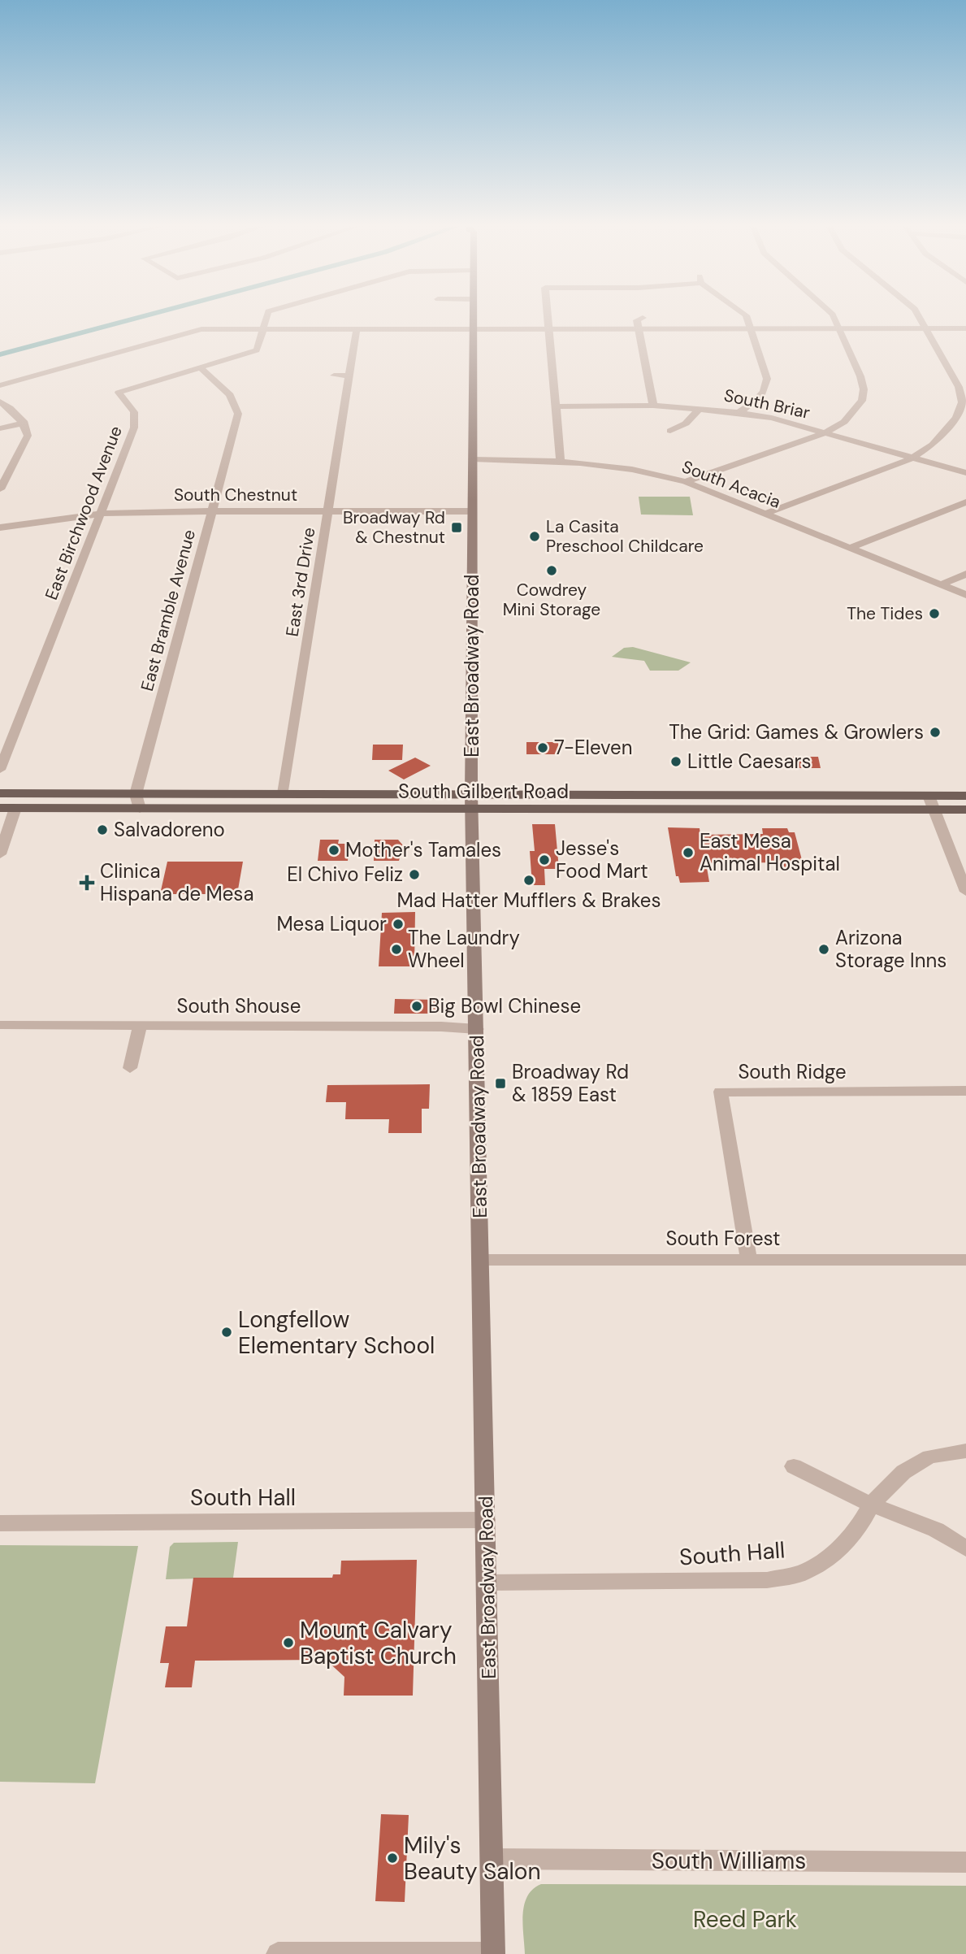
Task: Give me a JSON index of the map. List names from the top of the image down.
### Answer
{
  "streets": {
    "main road": ["East Broadway Road", "South Gilbert Road"],
    "street": [
      "South Briar",
      "South Acacia",
      "South Chestnut",
      "East Birchwood Avenue",
      "East 3rd Drive",
      "East Bramble Avenue",
      "South Shouse",
      "South Ridge",
      "South Forest",
      "South Hall",
      "South Williams"
    ]
  },
  "crossings": [
    ["South Acacia", "East Broadway Road"],
    ["South Chestnut", "East Birchwood Avenue"],
    ["South Chestnut", "East 3rd Drive"],
    ["South Chestnut", "East Bramble Avenue"],
    ["South Chestnut", "East Broadway Road"],
    ["East Birchwood Avenue", "East Bramble Avenue"],
    ["East 3rd Drive", "South Gilbert Road"],
    ["East Bramble Avenue", "South Gilbert Road"],
    ["East Broadway Road", "South Gilbert Road"],
    ["East Broadway Road", "South Shouse"],
    ["East Broadway Road", "South Forest"],
    ["East Broadway Road", "South Hall"],
    ["East Broadway Road", "South Williams"],
    ["South Ridge", "South Forest"]
  ],
  "parks": ["Reed Park"],
  "places": {
    "transit": ["Broadway Rd & Chestnut", "Broadway Rd & 1859 East"],
    "other": [
      "La Casita Preschool Childcare",
      "Cowdrey Mini Storage",
      "The Tides",
      "The Grid: Games & Growlers",
      "7-Eleven",
      "Little Caesars",
      "Salvadoreno",
      "Mother's Tamales",
      "East Mesa Animal Hospital",
      "Jesse's Food Mart",
      "El Chivo Feliz",
      "Mad Hatter Mufflers & Brakes",
      "Mesa Liquor",
      "The Laundry Wheel",
      "Arizona Storage Inns",
      "Big Bowl Chinese",
      "Longfellow Elementary School",
      "Mount Calvary Baptist Church",
      "Mily's Beauty Salon"
    ],
    "health": ["Clinica Hispana de Mesa"]
  }
}
